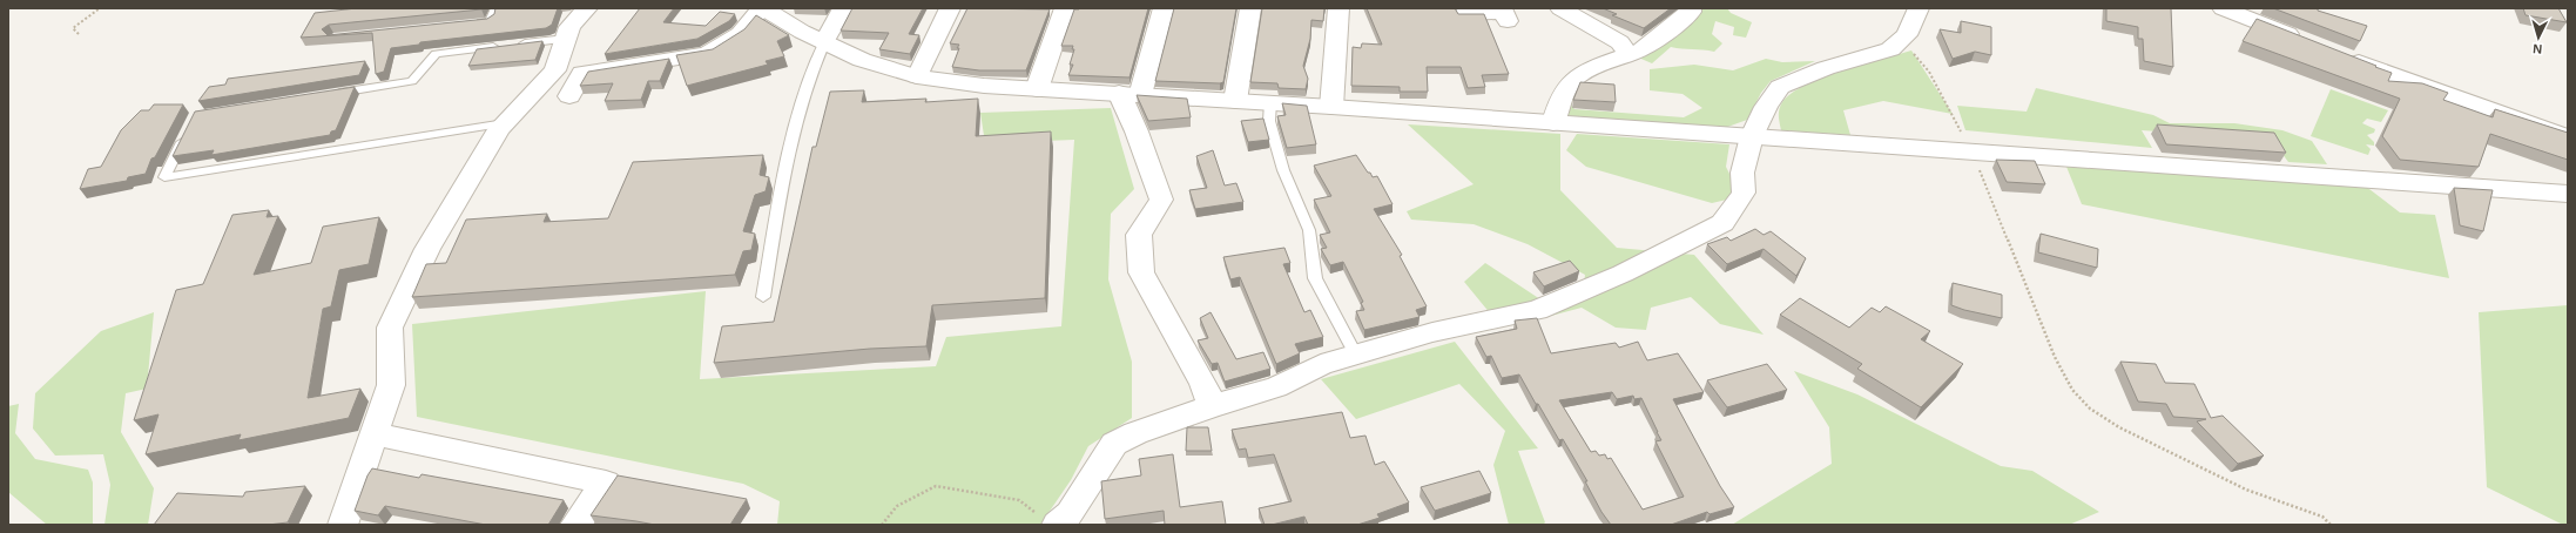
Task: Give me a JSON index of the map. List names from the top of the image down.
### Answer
{
  "north": "bottom"
}
